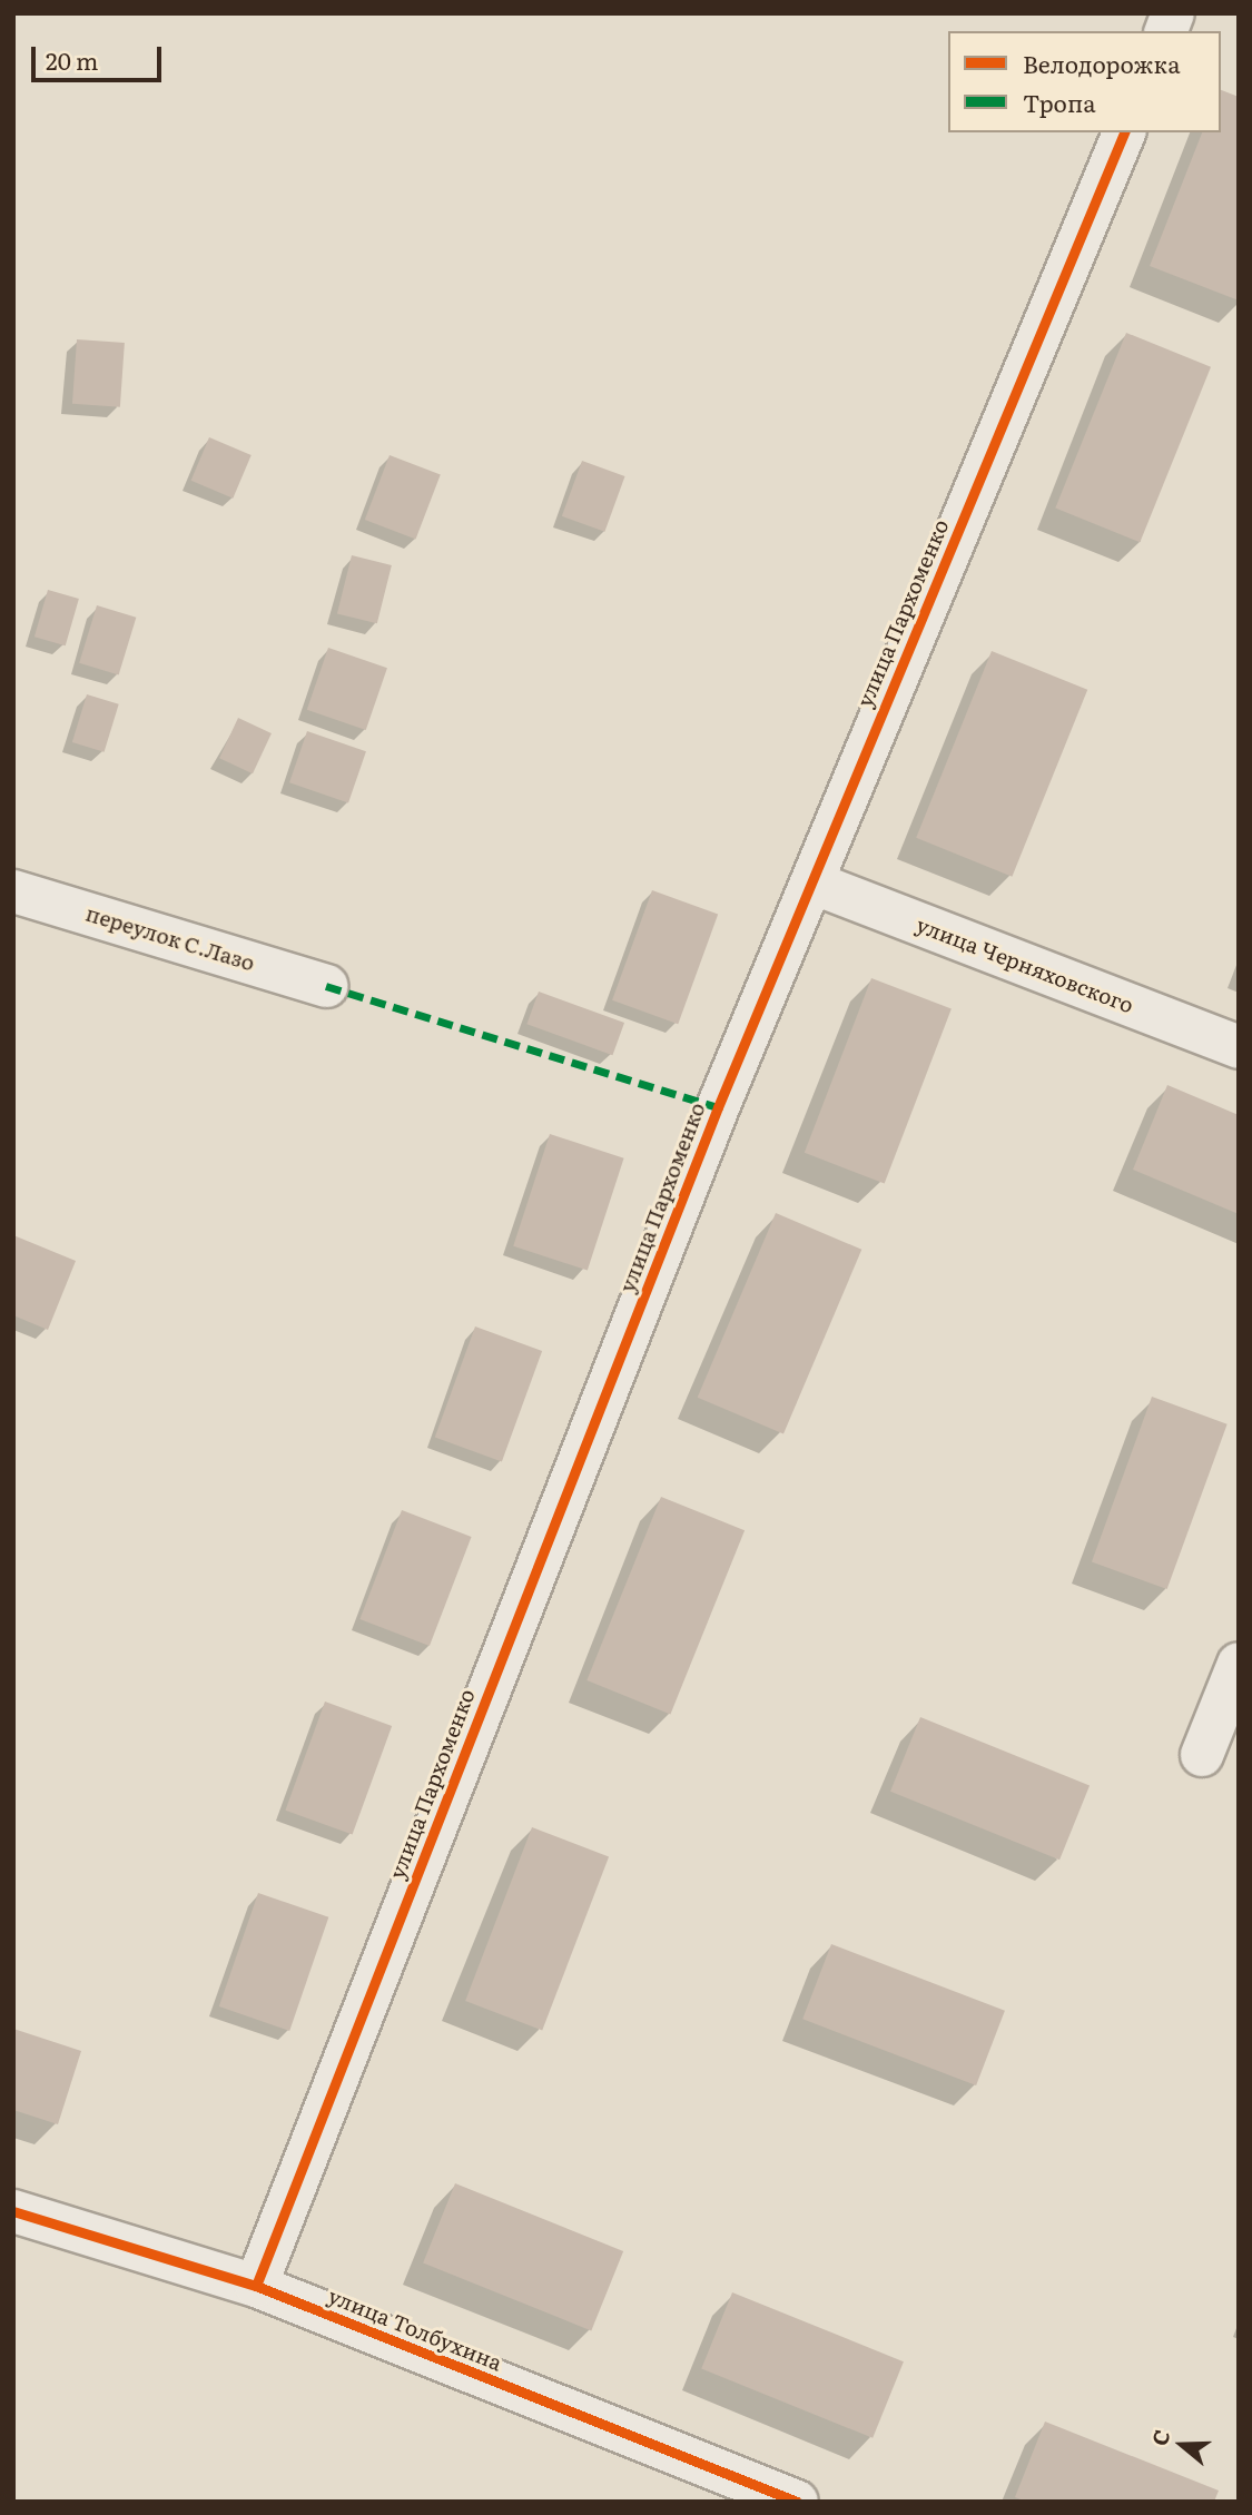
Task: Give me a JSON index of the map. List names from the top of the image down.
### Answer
{
  "streets": {
    "street": [
      "улица Пархоменко",
      "переулок С.Лазо",
      "улица Черняховского",
      "улица Толбухина"
    ]
  },
  "crossings": [
    ["улица Пархоменко", "улица Черняховского"],
    ["улица Пархоменко", "улица Толбухина"]
  ],
  "legend": ["Велодорожка", "Тропа"],
  "scale_bar": "20 m",
  "north": "left"
}
